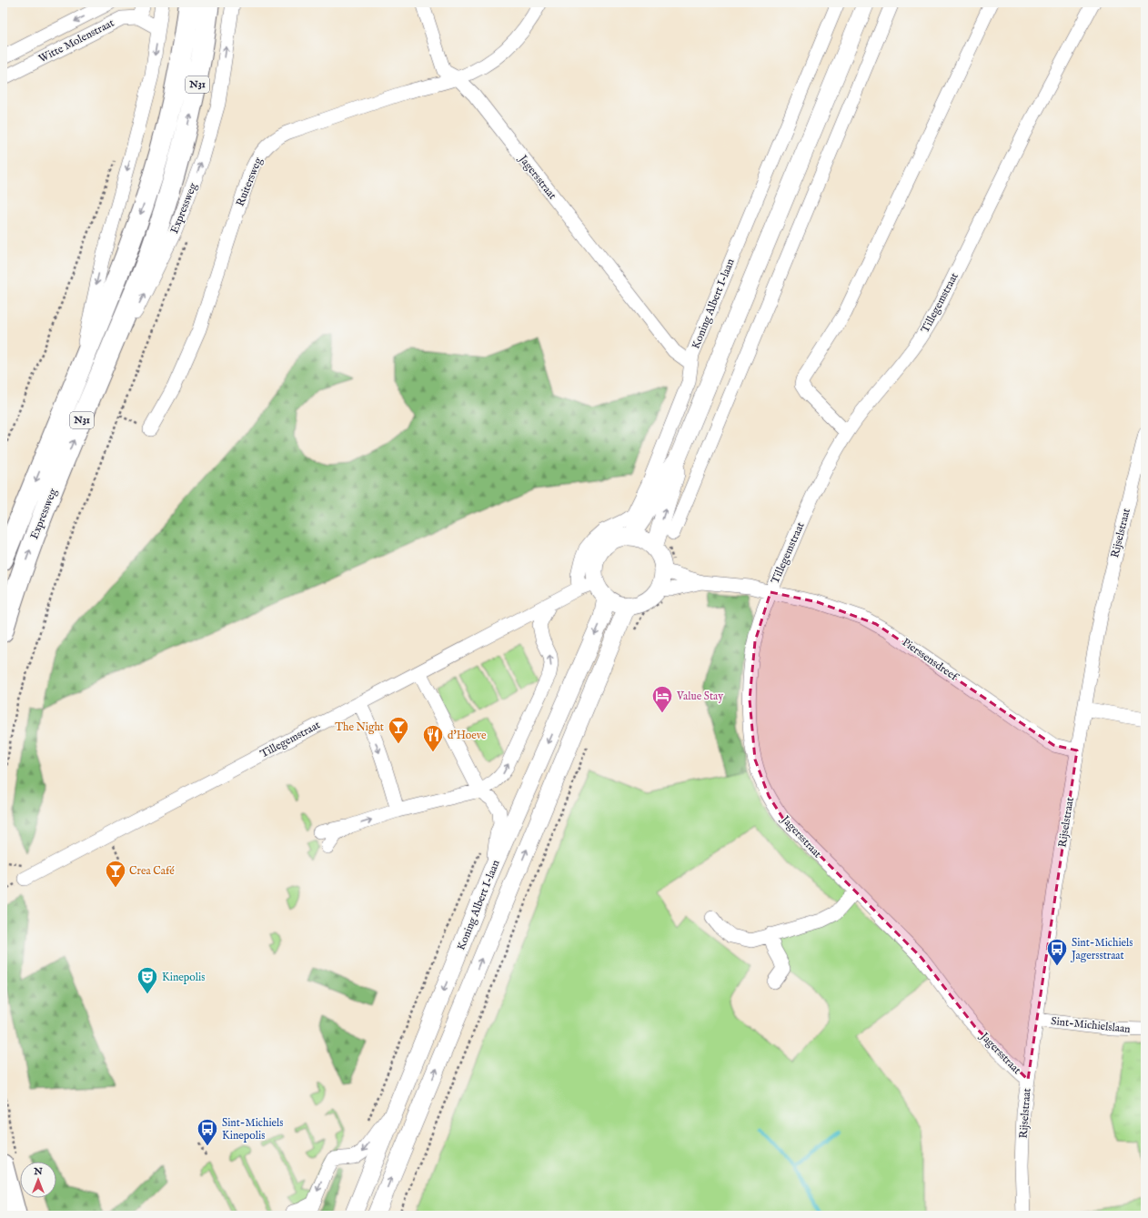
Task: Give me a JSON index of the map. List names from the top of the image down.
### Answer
{
  "streets": {
    "highway": ["N31", "Expressweg"],
    "main road": ["Koning Albert I-laan"],
    "street": [
      "Witte Molenstraat",
      "Jagersstraat",
      "Ruitersweg",
      "Tillegemstraat",
      "Rijselstraat",
      "Pierssensdreef",
      "Sint-Michielslaan"
    ]
  },
  "crossings": [
    ["Jagersstraat", "Ruitersweg"],
    ["Jagersstraat", "Tillegemstraat"],
    ["Jagersstraat", "Koning Albert I-laan"],
    ["Jagersstraat", "Rijselstraat"],
    ["Jagersstraat", "Pierssensdreef"],
    ["Tillegemstraat", "Koning Albert I-laan"],
    ["Tillegemstraat", "Pierssensdreef"],
    ["Rijselstraat", "Pierssensdreef"],
    ["Rijselstraat", "Sint-Michielslaan"]
  ],
  "places": {
    "hotel": ["Value Stay"],
    "bar": ["The Night", "Crea Café"],
    "restaurant": ["d'Hoeve"],
    "bus stop": ["Sint-Michiels Jagersstraat", "Sint-Michiels Kinepolis"],
    "theatre": ["Kinepolis"]
  },
  "north": "top"
}
